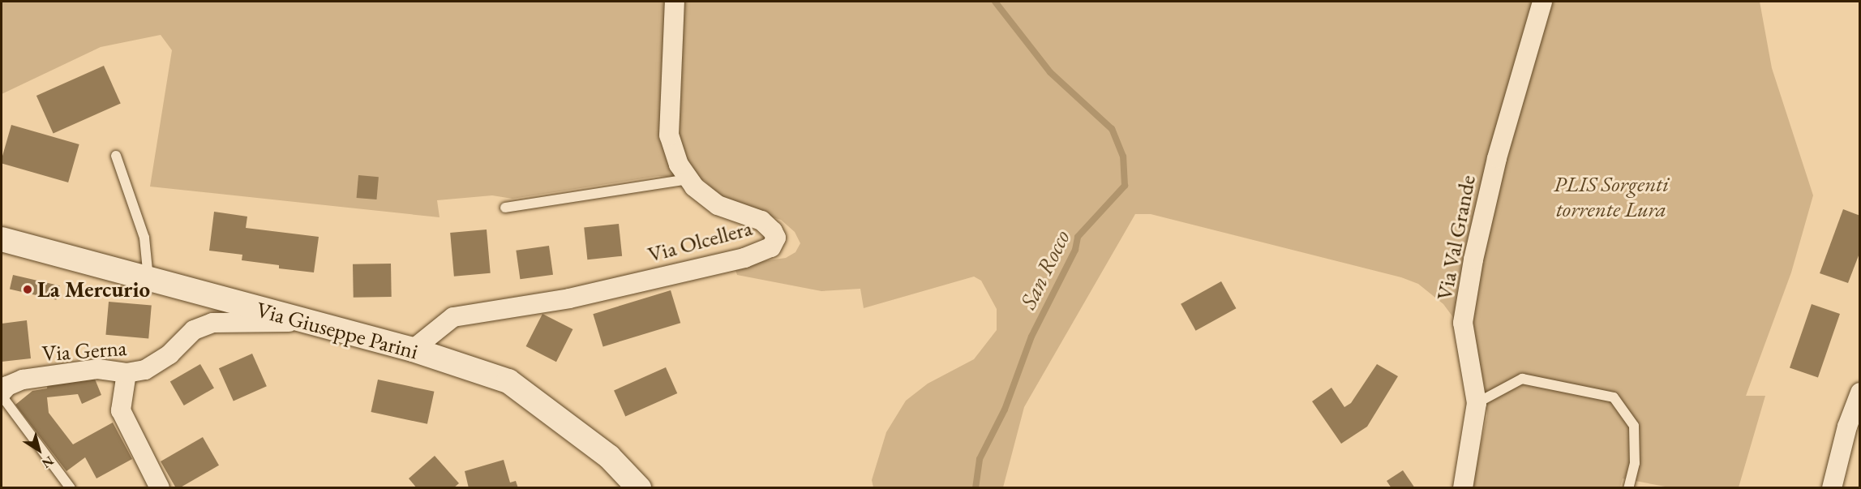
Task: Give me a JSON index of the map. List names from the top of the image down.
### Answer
{
  "streets": {
    "street": [
      "Via Val Grande",
      "Via Olcellera",
      "Via Giuseppe Parini",
      "Via Gerna"
    ]
  },
  "crossings": [
    ["Via Olcellera", "Via Giuseppe Parini"],
    ["Via Giuseppe Parini", "Via Gerna"]
  ],
  "water": ["San Rocco"],
  "parks": ["PLIS Sorgenti torrente Lura"],
  "places": ["La Mercurio"],
  "north": "bottom right"
}
